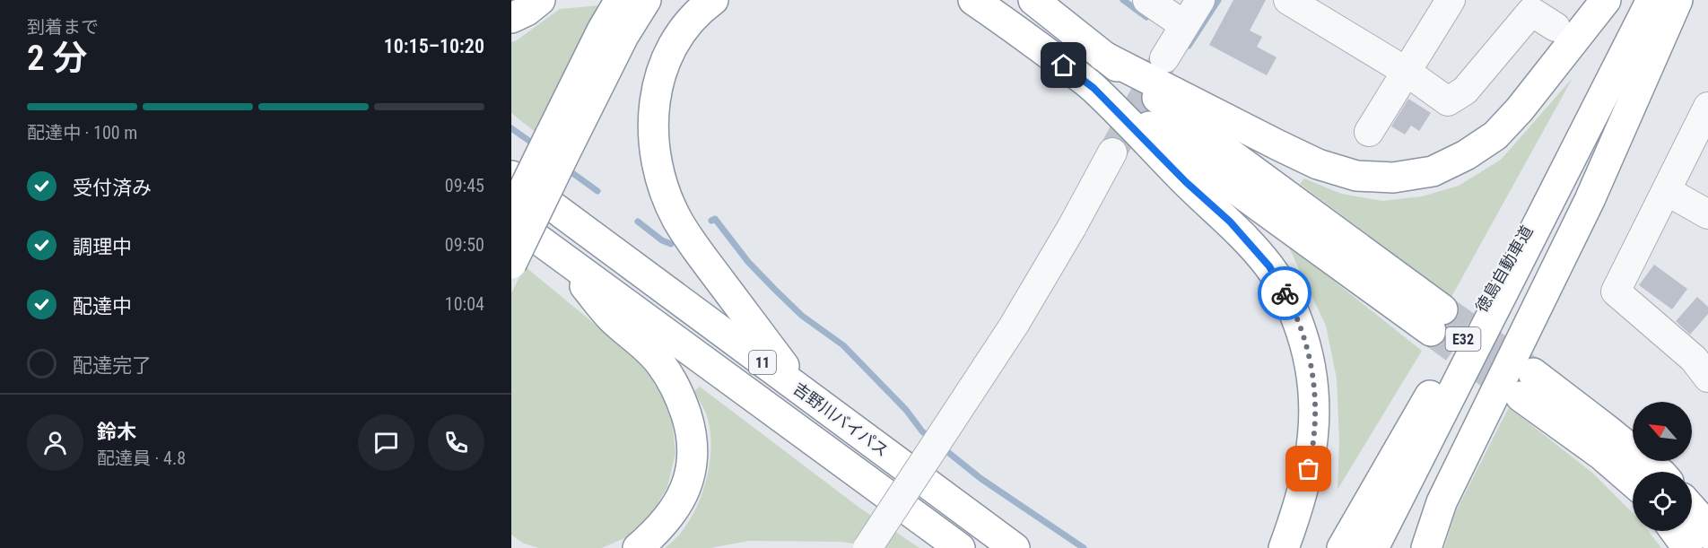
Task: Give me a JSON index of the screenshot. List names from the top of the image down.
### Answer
{
  "streets": {
    "highway": [
      "徳島自動車道",
      "E32",
      "11",
      "吉野川バイパス"
    ]
  },
  "north": "top left",
  "page": {
    "heading": ["2 分", "到着まで", "10:15–10:20"],
    "panel": ["鈴木", "配達員 · 4.8"],
    "bar": "配達中 · 100 m",
    "list": [
      ["受付済み", "09:45"],
      ["調理中", "09:50"],
      ["配達中", "10:04"],
      "配達完了"
    ]
  }
}
